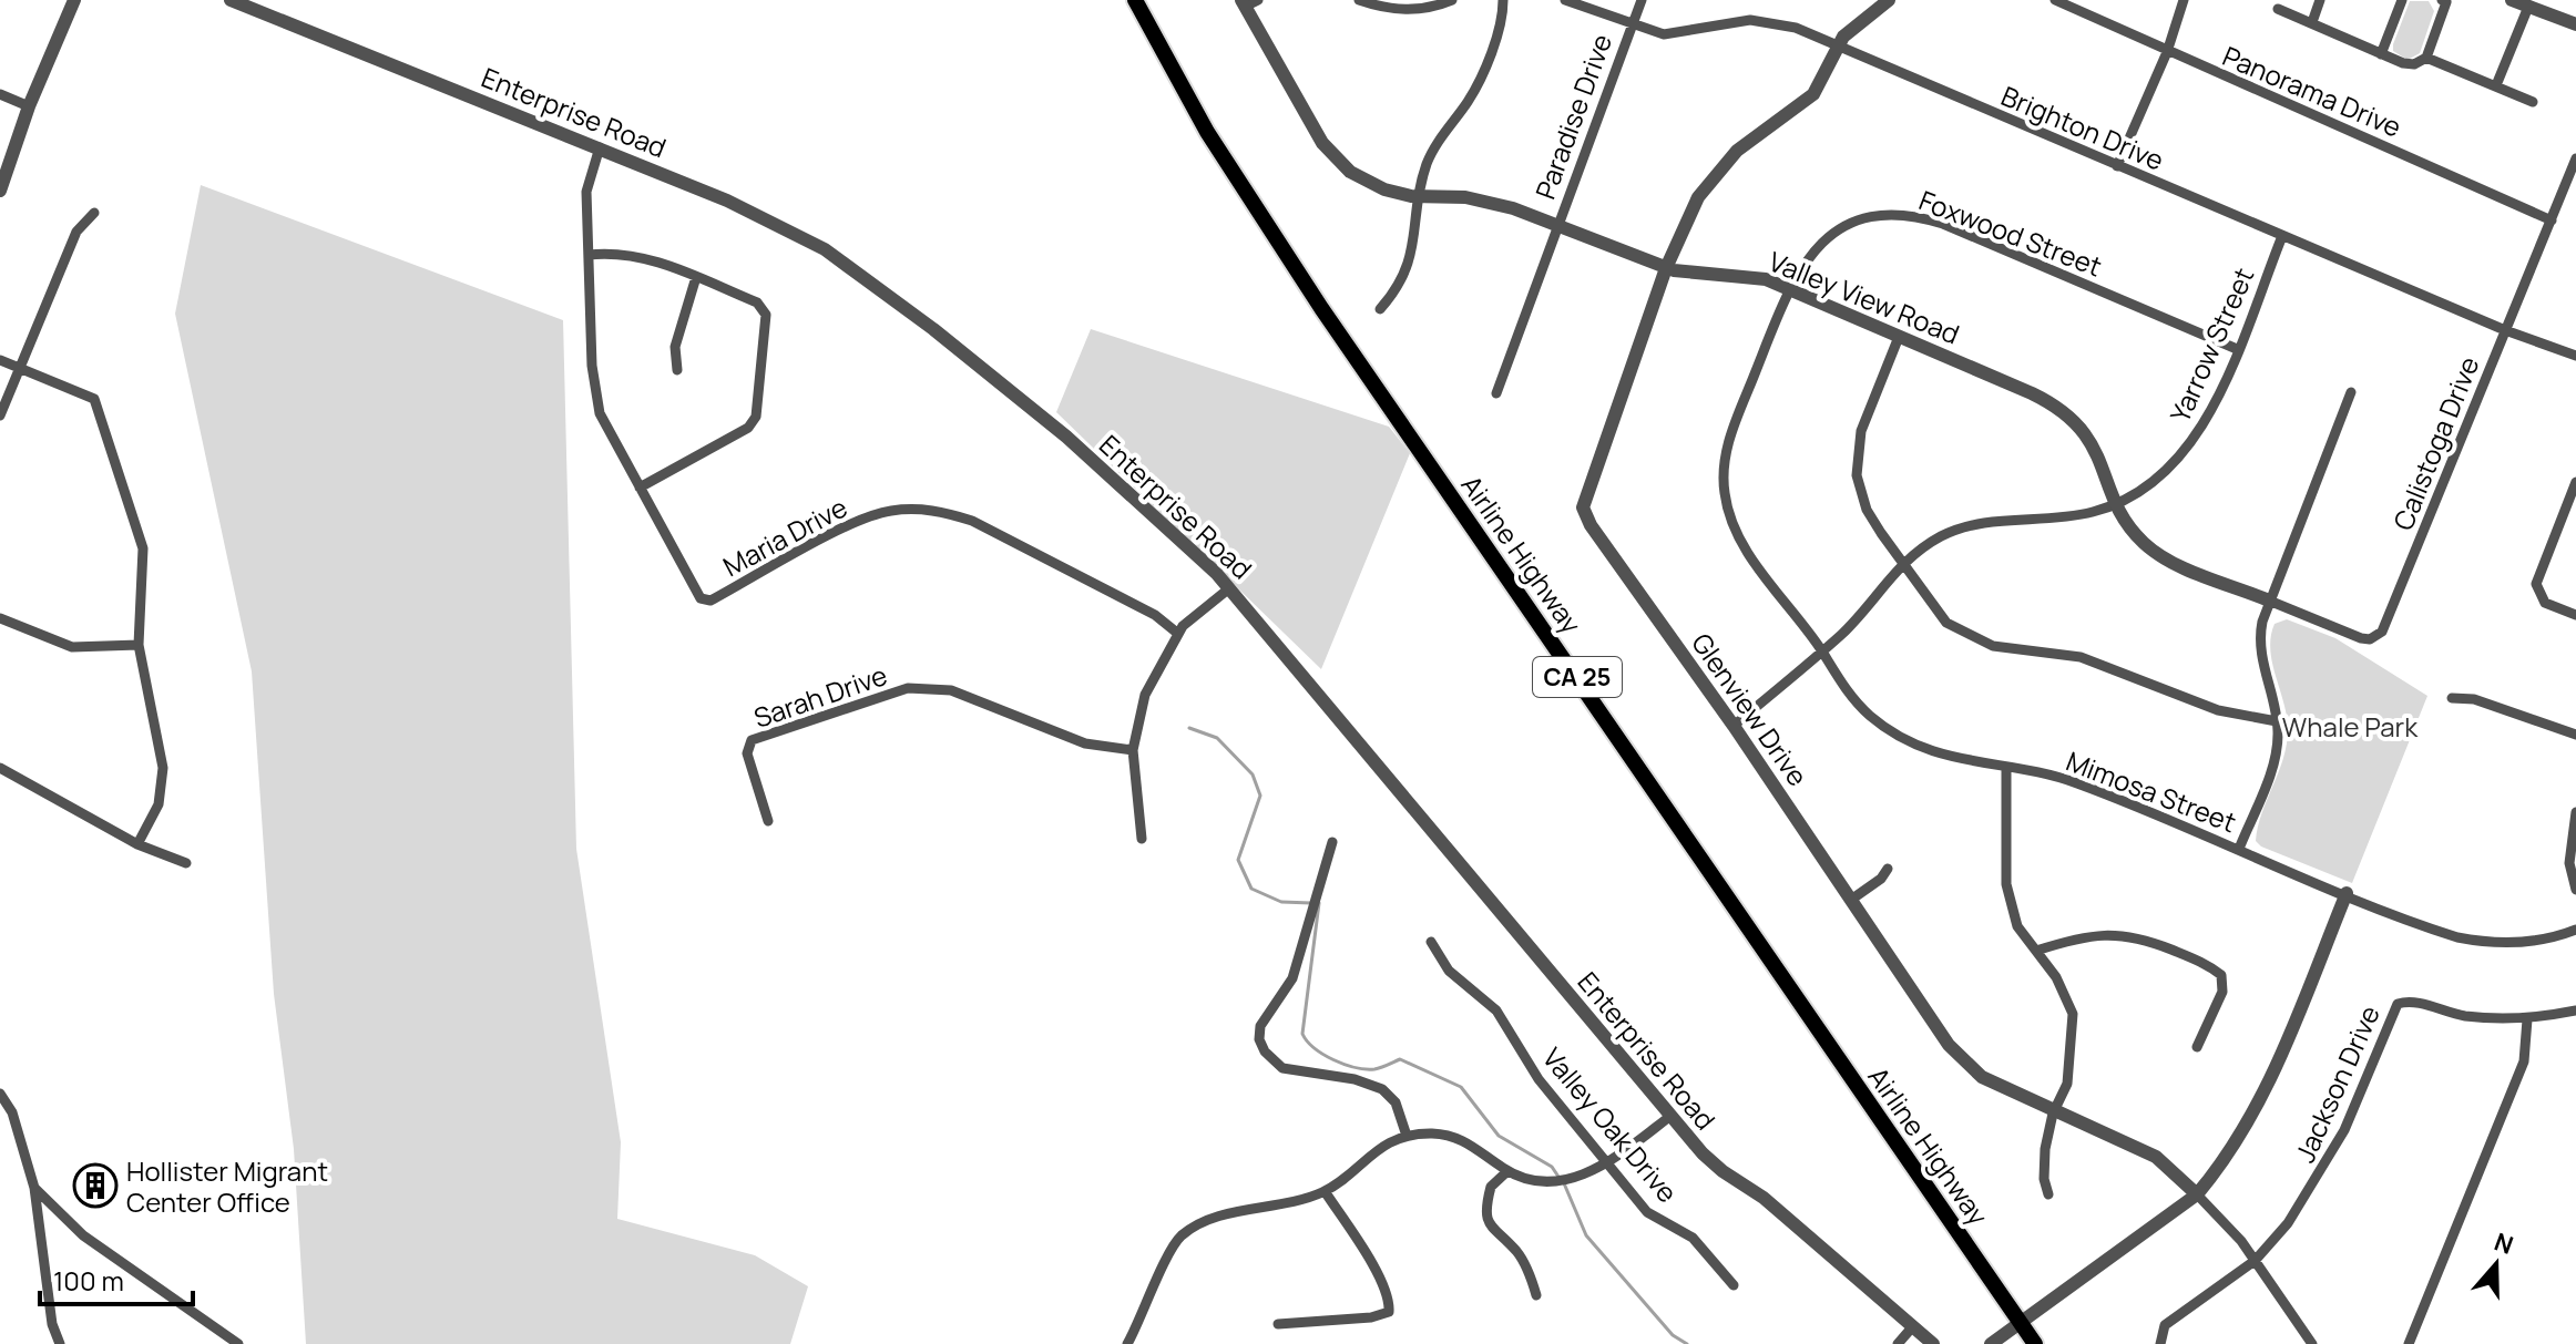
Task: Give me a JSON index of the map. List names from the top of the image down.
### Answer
{
  "streets": {
    "main road": ["Airline Highway", "CA 25"],
    "street": [
      "Panorama Drive",
      "Enterprise Road",
      "Paradise Drive",
      "Brighton Drive",
      "Foxwood Street",
      "Valley View Road",
      "Yarrow Street",
      "Calistoga Drive",
      "Maria Drive",
      "Sarah Drive",
      "Glenview Drive",
      "Mimosa Street",
      "Jackson Drive",
      "Valley Oak Drive"
    ]
  },
  "crossings": [
    ["Panorama Drive", "Calistoga Drive"],
    ["Enterprise Road", "Maria Drive"],
    ["Paradise Drive", "Brighton Drive"],
    ["Paradise Drive", "Valley View Road"],
    ["Brighton Drive", "Yarrow Street"],
    ["Brighton Drive", "Calistoga Drive"],
    ["Brighton Drive", "Glenview Drive"],
    ["Foxwood Street", "Valley View Road"],
    ["Foxwood Street", "Yarrow Street"],
    ["Foxwood Street", "Mimosa Street"],
    ["Valley View Road", "Yarrow Street"],
    ["Valley View Road", "Calistoga Drive"],
    ["Valley View Road", "Glenview Drive"],
    ["Valley View Road", "Mimosa Street"],
    ["Yarrow Street", "Glenview Drive"],
    ["Yarrow Street", "Mimosa Street"],
    ["Glenview Drive", "Jackson Drive"]
  ],
  "parks": ["Whale Park"],
  "places": {
    "building": ["Hollister Migrant Center Office"]
  },
  "scale_bar": "100 m",
  "north": "top"
}
